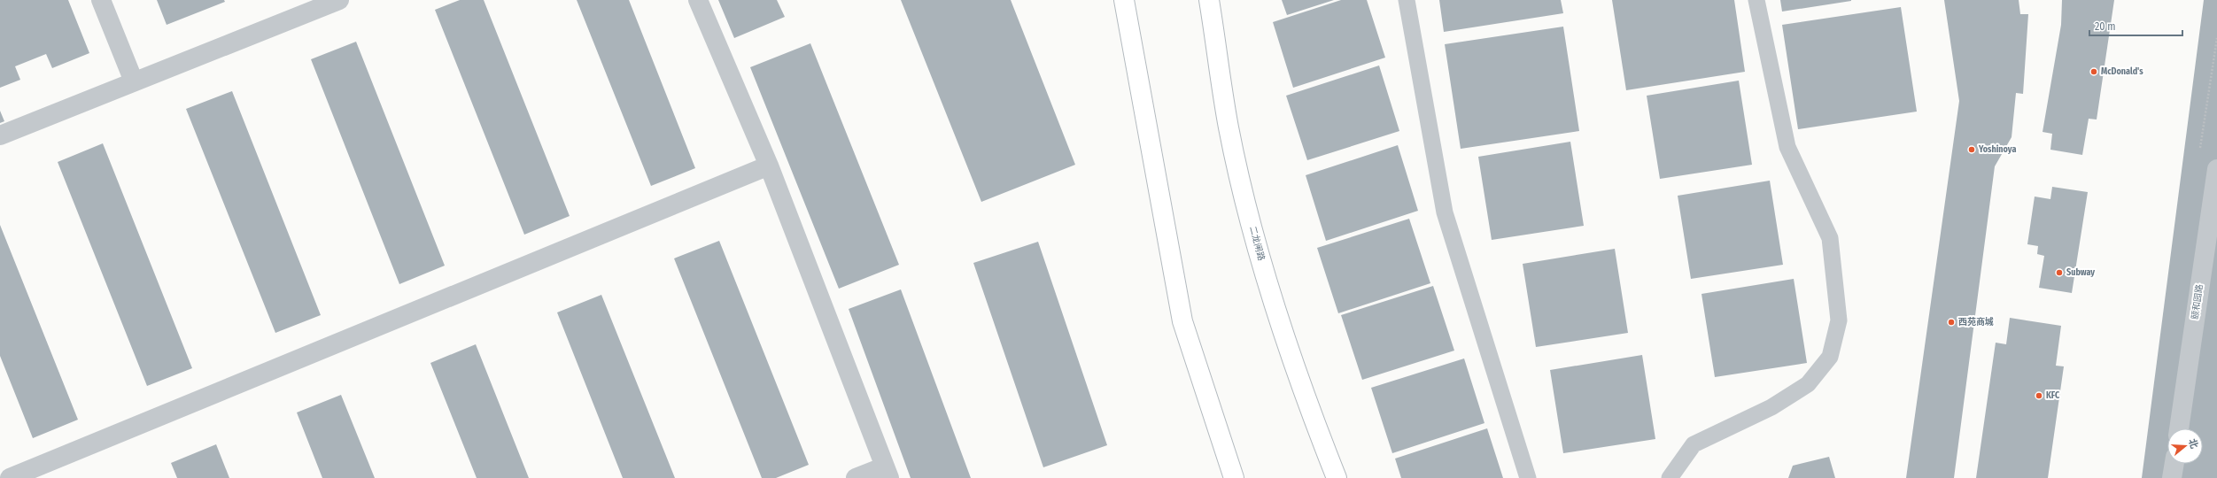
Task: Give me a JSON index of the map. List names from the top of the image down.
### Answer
{
  "streets": {
    "main road": ["二龙闸路"],
    "street": ["颐和园路"]
  },
  "places": [
    "McDonald's",
    "Yoshinoya",
    "Subway",
    "西苑商城",
    "KFC"
  ],
  "scale_bar": "20 m",
  "north": "right"
}
